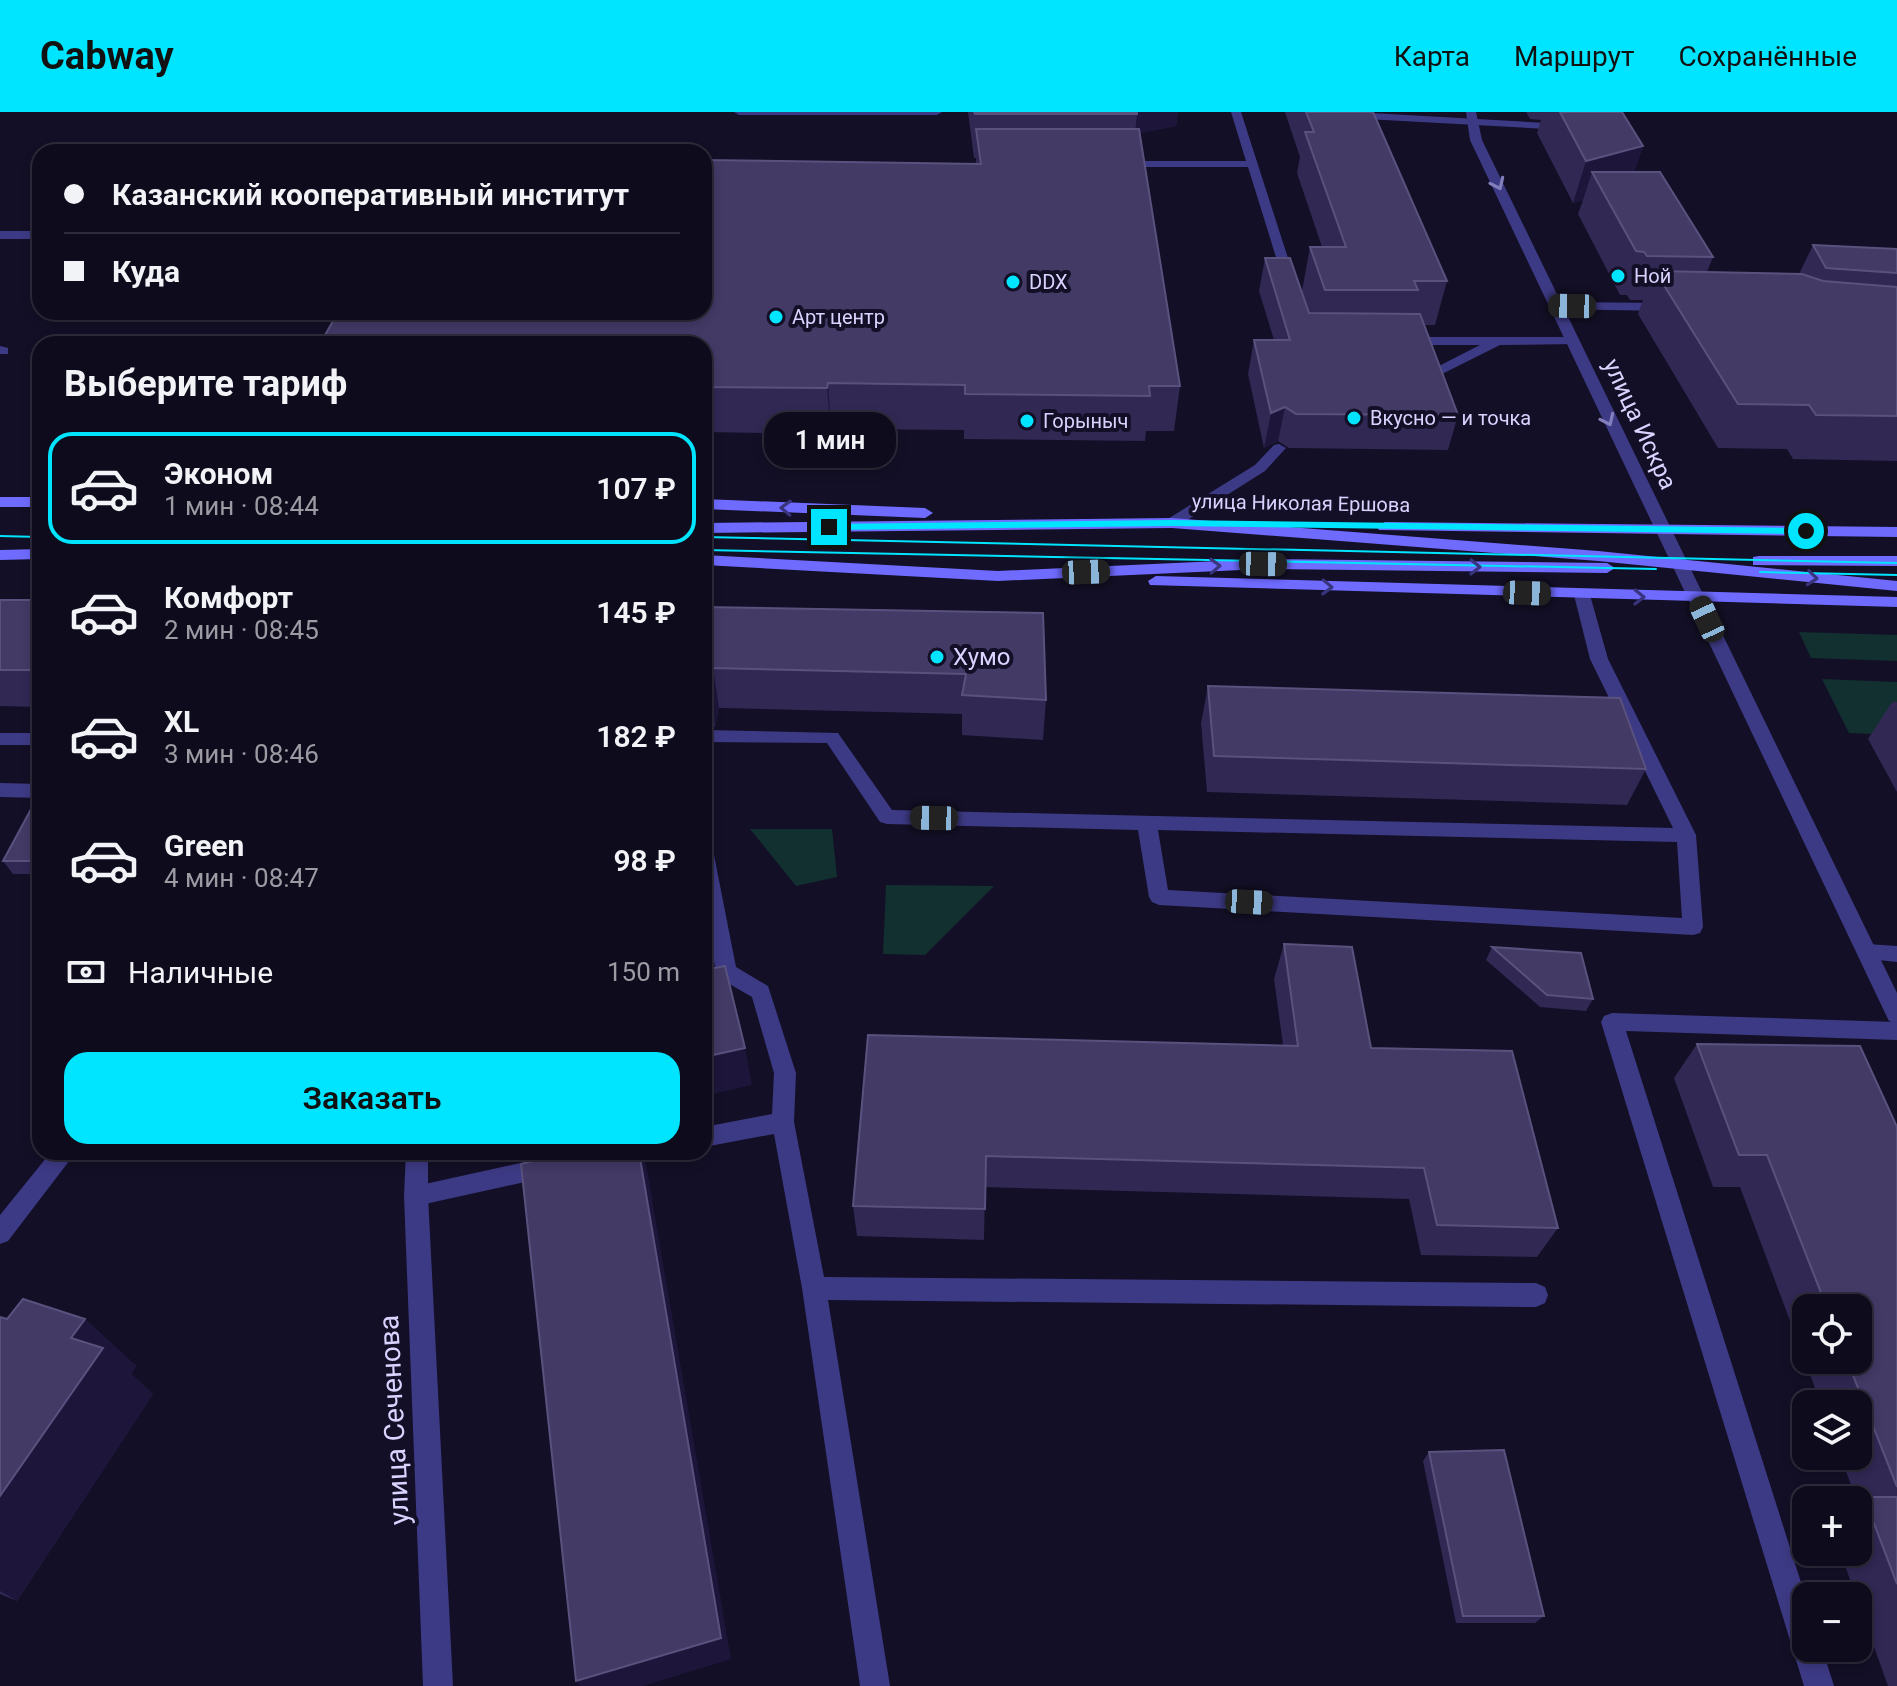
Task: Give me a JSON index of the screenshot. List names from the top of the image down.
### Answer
{
  "streets": {
    "main road": ["улица Николая Ершова"],
    "street": ["улица Искра", "улица Сеченова"]
  },
  "crossings": [
    ["улица Искра", "улица Николая Ершова"]
  ],
  "one_way": ["улица Искра"],
  "places": [
    "Ной",
    "DDX",
    "Арт центр",
    "Вкусно — и точка",
    "Горыныч",
    "Хумо"
  ],
  "page": {
    "header": "Cabway",
    "nav": ["Карта", "Маршрут", "Сохранённые"],
    "banner": ["Казанский кооперативный институт", "Куда"],
    "heading": "Выберите тариф",
    "bubble": "1 мин",
    "list": [
      {
        "name": "Эконом",
        "note": "1 мин · 08:44",
        "value": "107 ₽"
      },
      {
        "name": "Комфорт",
        "note": "2 мин · 08:45",
        "value": "145 ₽"
      },
      {
        "name": "XL",
        "note": "3 мин · 08:46",
        "value": "182 ₽"
      },
      {
        "name": "Green",
        "note": "4 мин · 08:47",
        "value": "98 ₽"
      }
    ],
    "pay": ["Наличные", "150 m"],
    "buttons": "Заказать",
    "map_buttons": ["+", "−"]
  }
}
